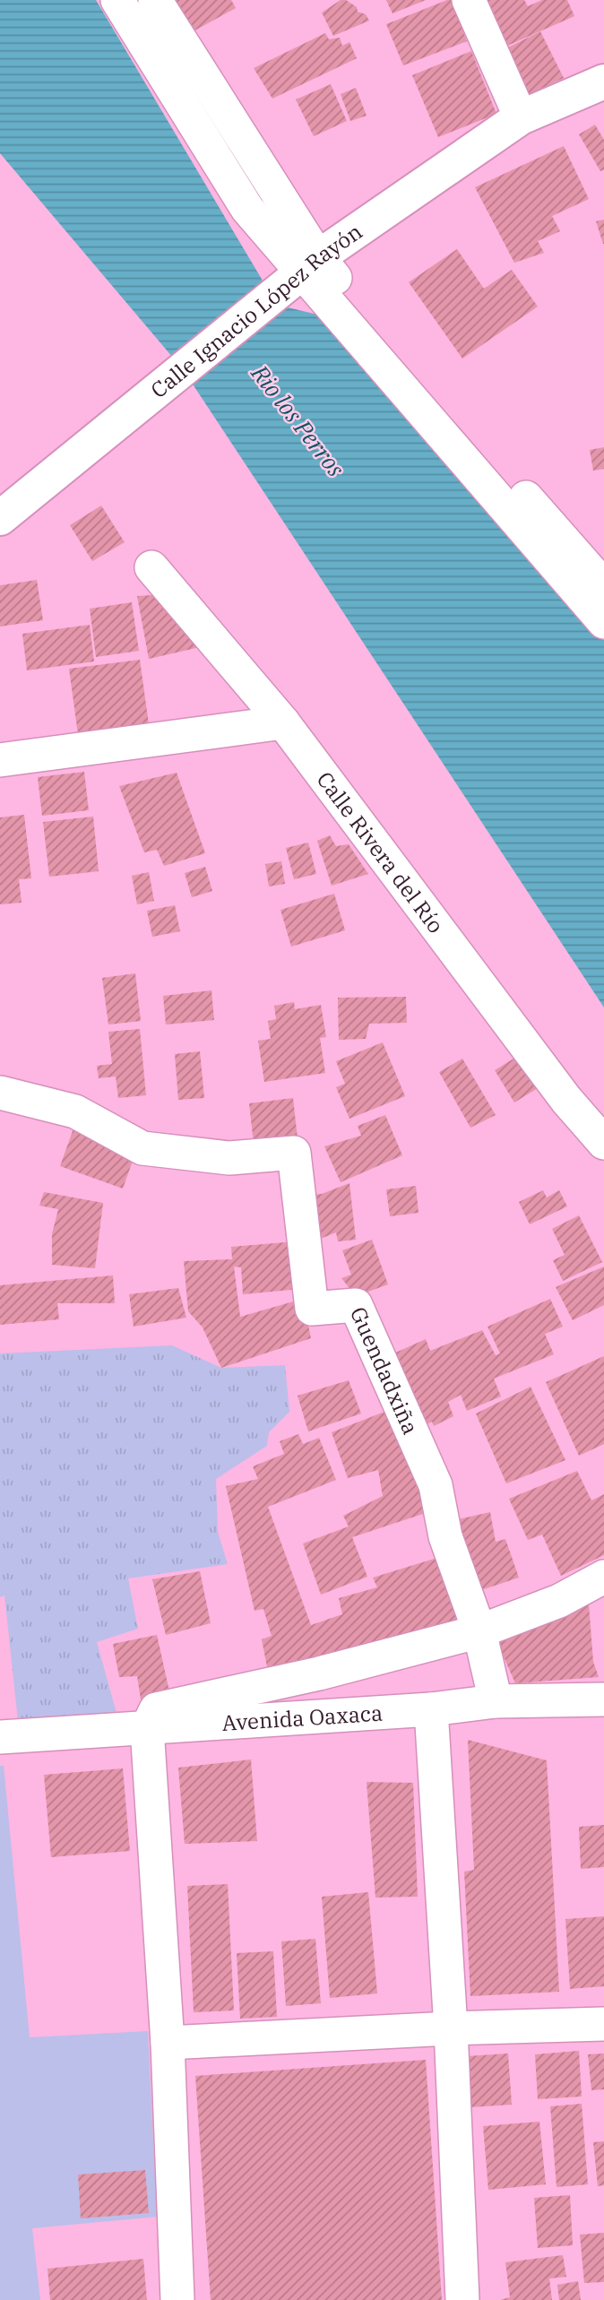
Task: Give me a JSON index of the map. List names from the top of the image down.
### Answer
{
  "streets": {
    "street": [
      "Calle Ignacio López Rayón",
      "Calle Rivera del Río",
      "Guendadxiña",
      "Avenida Oaxaca"
    ]
  },
  "crossings": [
    ["Guendadxiña", "Avenida Oaxaca"]
  ],
  "water": ["Rio los Perros"]
}
